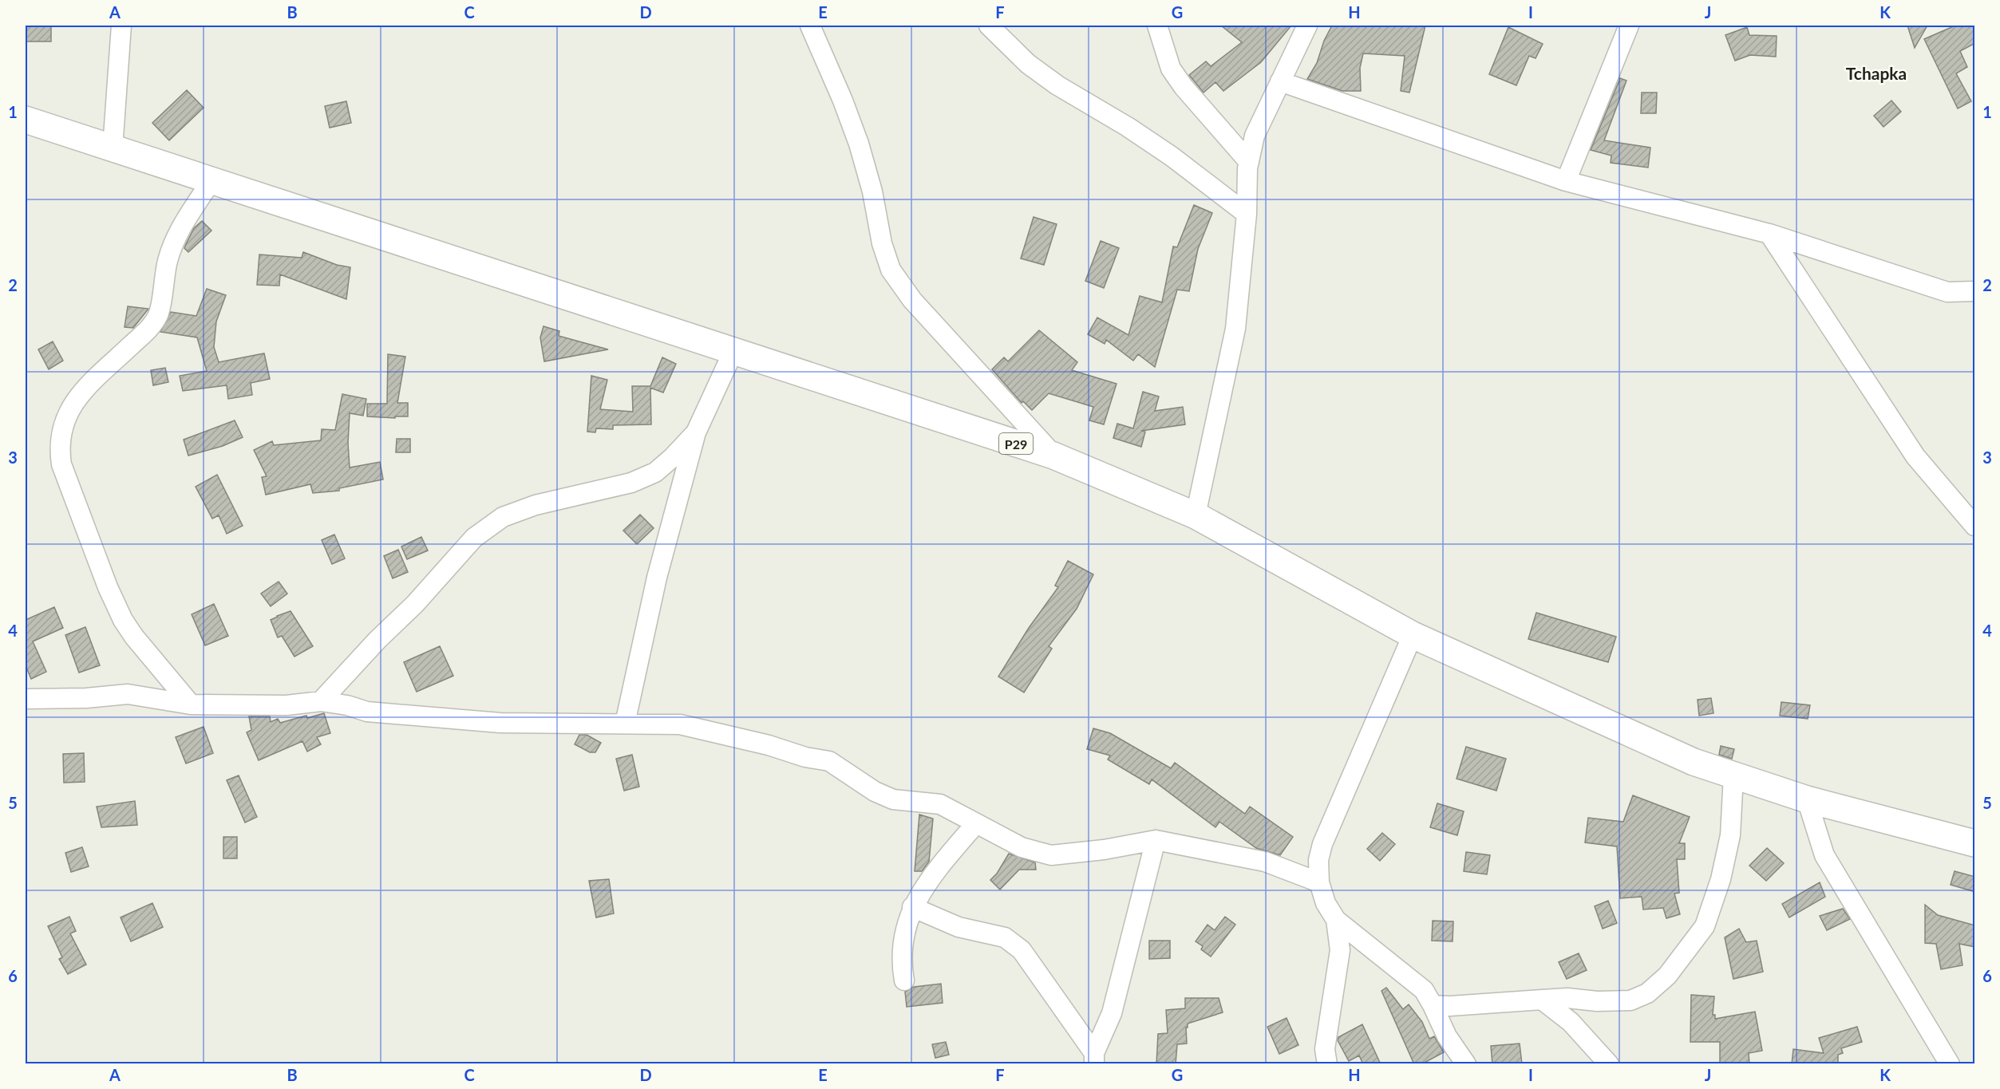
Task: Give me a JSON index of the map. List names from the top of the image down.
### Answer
{
  "streets": {
    "main road": ["P29"]
  },
  "districts": ["Tchapka"],
  "grid": {
    "columns": [
      "A",
      "B",
      "C",
      "D",
      "E",
      "F",
      "G",
      "H",
      "I",
      "J",
      "K"
    ],
    "rows": [
      "1",
      "2",
      "3",
      "4",
      "5",
      "6"
    ]
  }
}
